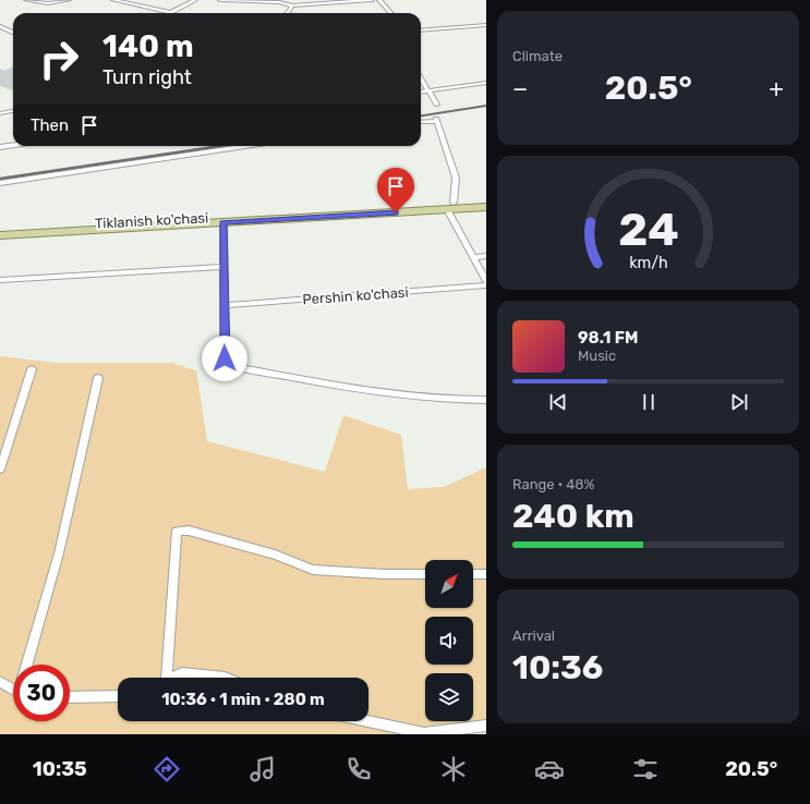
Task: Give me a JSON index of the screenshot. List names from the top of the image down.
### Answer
{
  "streets": {
    "main road": ["Tiklanish ko'chasi"],
    "street": ["Pershin ko'chasi"]
  },
  "north": "top right",
  "page": {
    "tile": [
      "Climate",
      ["Range · 48%", "240 km"],
      ["Arrival", "10:36"]
    ],
    "turn": ["140 m", "Turn right"],
    "heat": ["−", "20.5°", "+"],
    "then": "Then",
    "song": ["98.1 FM", "Music"],
    "limit": "30",
    "trip": "10:36 · 1 min · 280 m",
    "tabs": ["10:35", "20.5°"],
    "gauge": ["24", "km/h"]
  }
}
